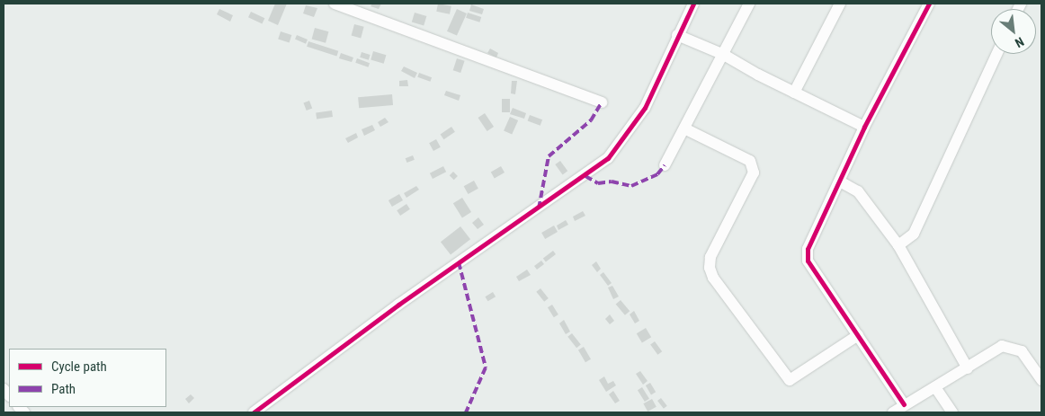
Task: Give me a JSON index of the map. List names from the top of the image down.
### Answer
{
  "legend": ["Cycle path", "Path"],
  "north": "bottom right"
}
